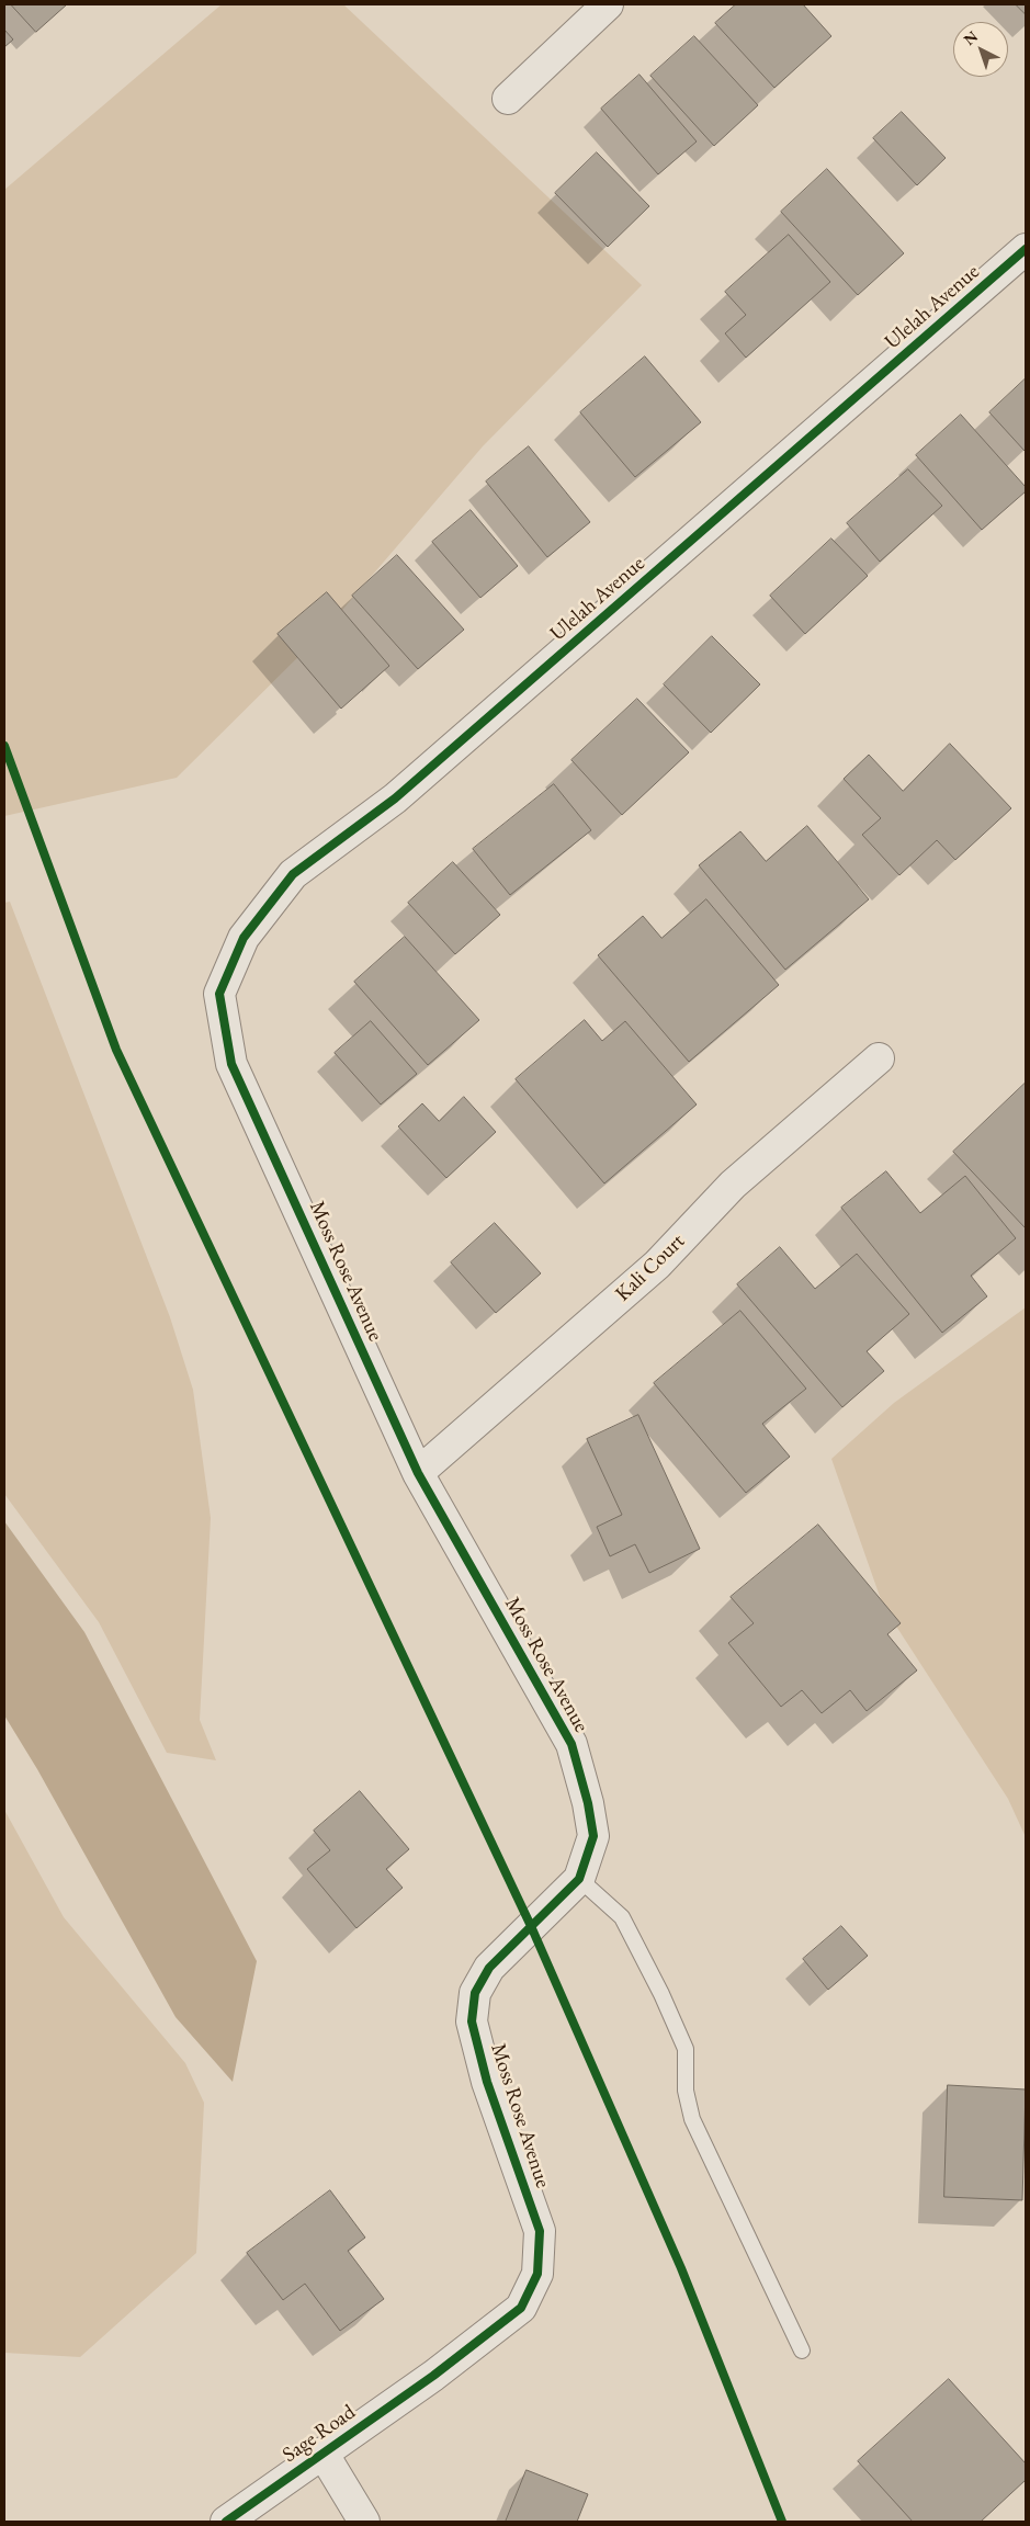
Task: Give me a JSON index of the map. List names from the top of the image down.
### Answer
{
  "streets": {
    "street": [
      "Ulelah Avenue",
      "Kali Court",
      "Moss Rose Avenue",
      "Sage Road"
    ]
  },
  "crossings": [
    ["Ulelah Avenue", "Moss Rose Avenue"],
    ["Kali Court", "Moss Rose Avenue"],
    ["Moss Rose Avenue", "Sage Road"]
  ],
  "north": "top left"
}
